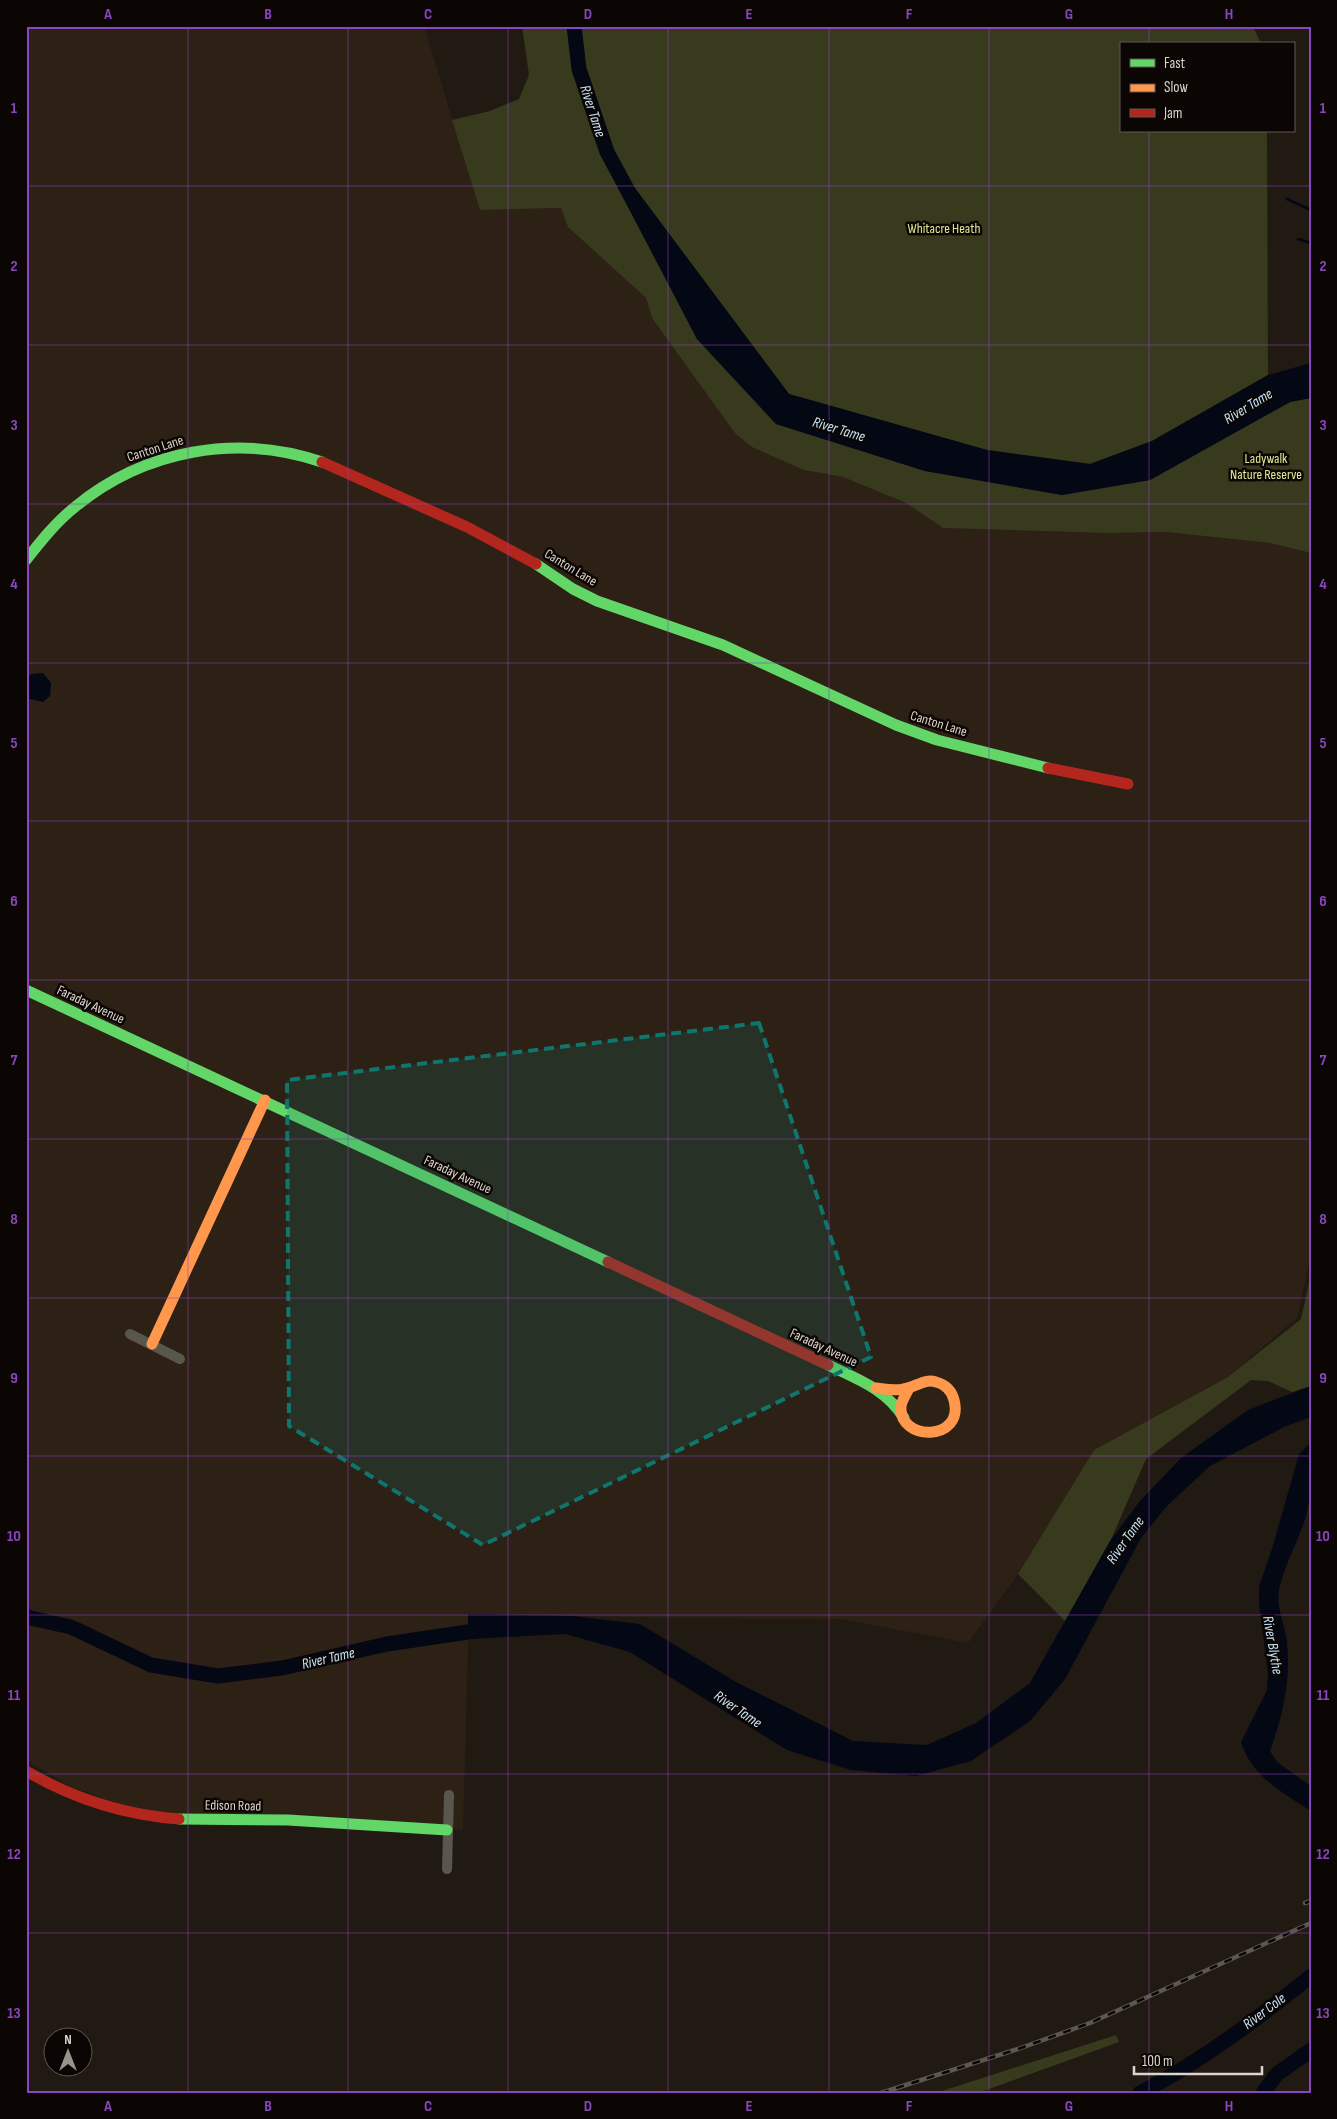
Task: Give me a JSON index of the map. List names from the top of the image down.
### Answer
{
  "streets": {
    "street": ["Canton Lane", "Faraday Avenue", "Edison Road"]
  },
  "water": ["River Tame", "River Blythe", "River Cole"],
  "parks": ["Whitacre Heath", "Ladywalk Nature Reserve"],
  "legend": ["Fast", "Slow", "Jam"],
  "scale_bar": "100 m",
  "north": "top",
  "grid": {
    "columns": [
      "A",
      "B",
      "C",
      "D",
      "E",
      "F",
      "G",
      "H"
    ],
    "rows": [
      "1",
      "2",
      "3",
      "4",
      "5",
      "6",
      "7",
      "8",
      "9",
      "10",
      "11",
      "12",
      "13"
    ]
  }
}
